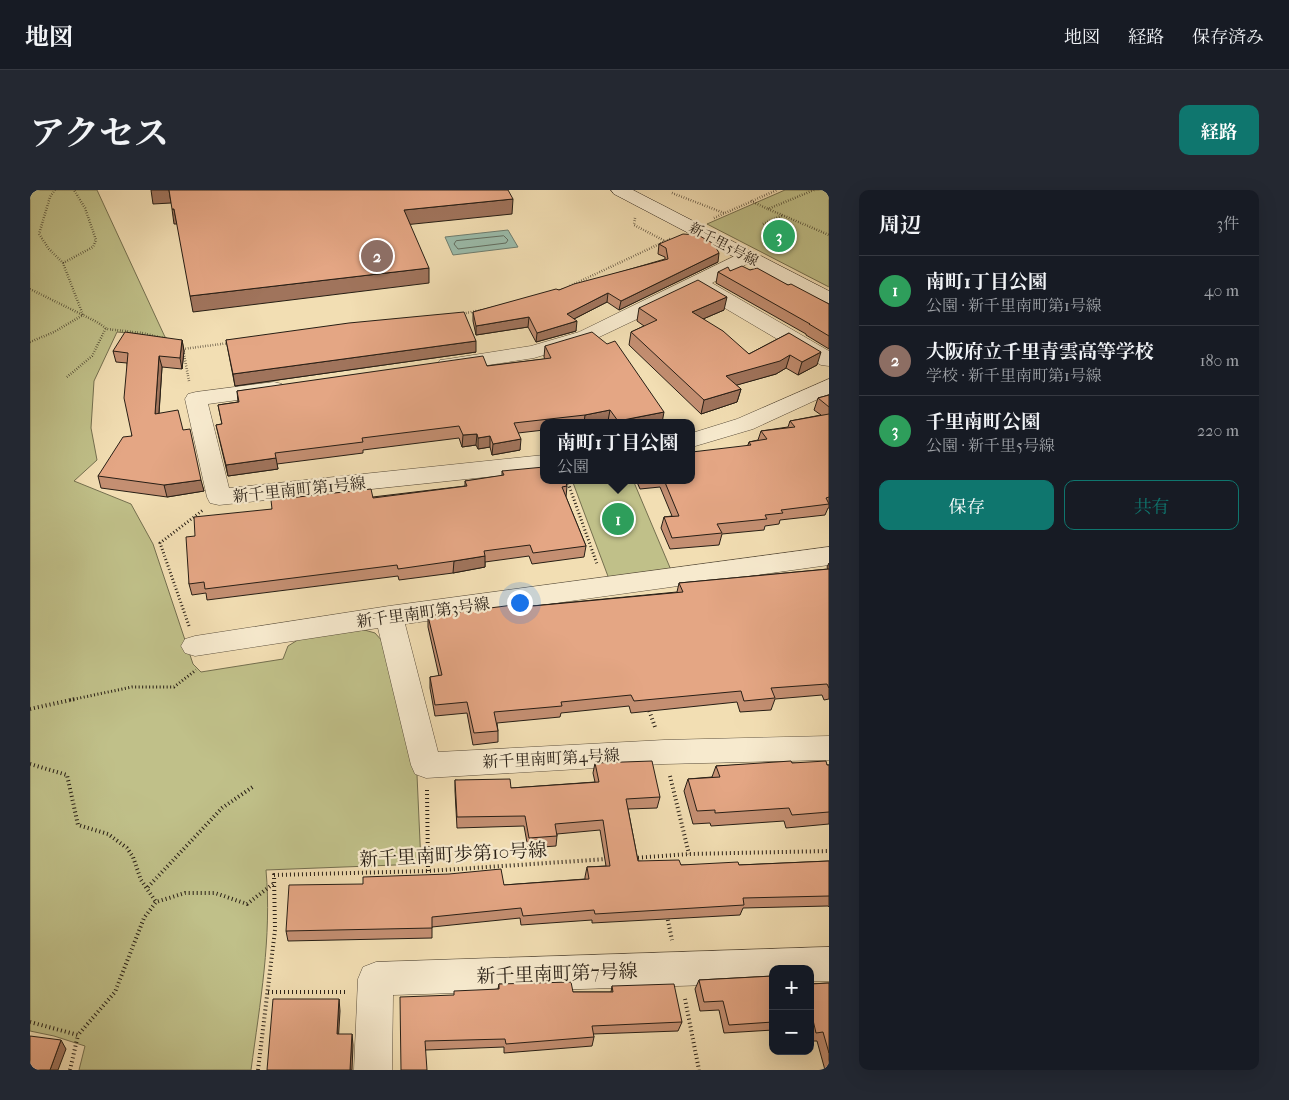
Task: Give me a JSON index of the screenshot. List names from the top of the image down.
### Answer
{
  "streets": {
    "street": [
      "新千里5号線",
      "新千里南町第1号線",
      "新千里南町第3号線",
      "新千里南町第4号線",
      "新千里南町第7号線"
    ],
    "path": ["新千里南町歩第10号線"]
  },
  "page": {
    "header": "地図",
    "nav": ["地図", "経路", "保存済み"],
    "title": "アクセス",
    "buttons": [
      "経路",
      ["保存", "共有"]
    ],
    "heading": ["周辺", "3件"],
    "pins": ["3", "2", "1"],
    "list": [
      {
        "mark": "1",
        "name": "南町1丁目公園",
        "note": "公園 · 新千里南町第1号線",
        "value": "40 m"
      },
      {
        "mark": "2",
        "name": "大阪府立千里青雲高等学校",
        "note": "学校 · 新千里南町第1号線",
        "value": "180 m"
      },
      {
        "mark": "3",
        "name": "千里南町公園",
        "note": "公園 · 新千里5号線",
        "value": "220 m"
      }
    ],
    "popup": ["南町1丁目公園", "公園"],
    "map_buttons": ["+", "−"]
  }
}
